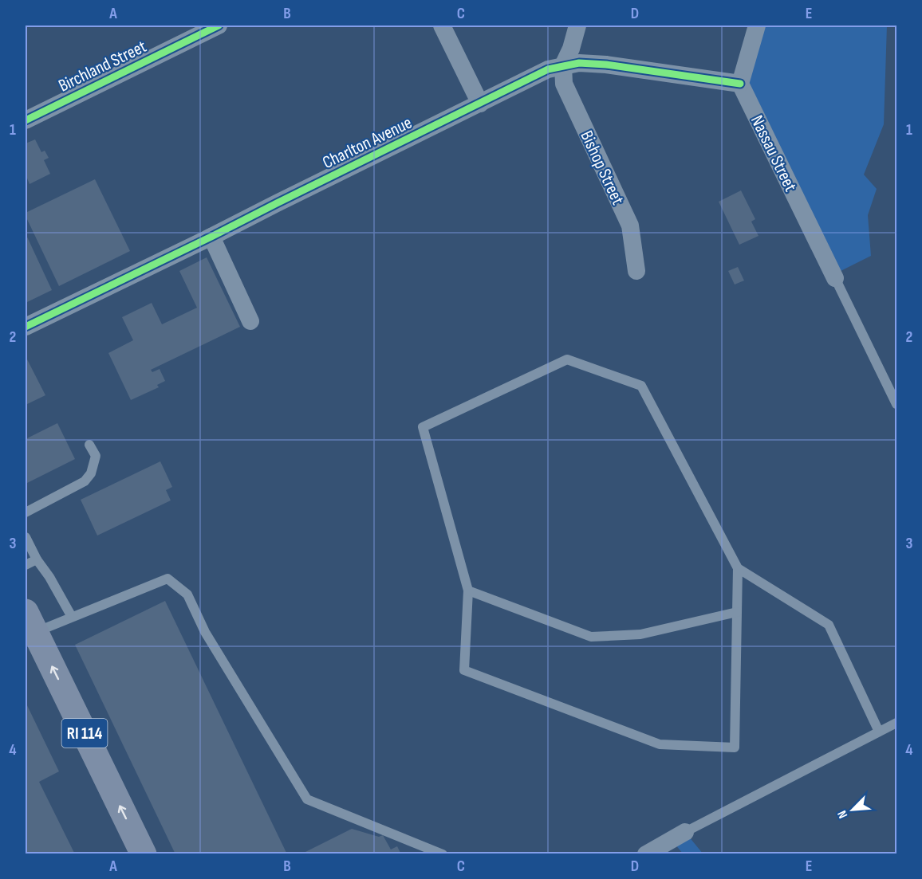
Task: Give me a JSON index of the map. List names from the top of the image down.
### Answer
{
  "streets": {
    "main road": ["RI 114"],
    "street": [
      "Birchland Street",
      "Charlton Avenue",
      "Nassau Street",
      "Bishop Street"
    ]
  },
  "crossings": [
    ["Charlton Avenue", "Nassau Street"],
    ["Charlton Avenue", "Bishop Street"]
  ],
  "north": "bottom left",
  "grid": {
    "columns": [
      "A",
      "B",
      "C",
      "D",
      "E"
    ],
    "rows": [
      "1",
      "2",
      "3",
      "4"
    ]
  }
}
